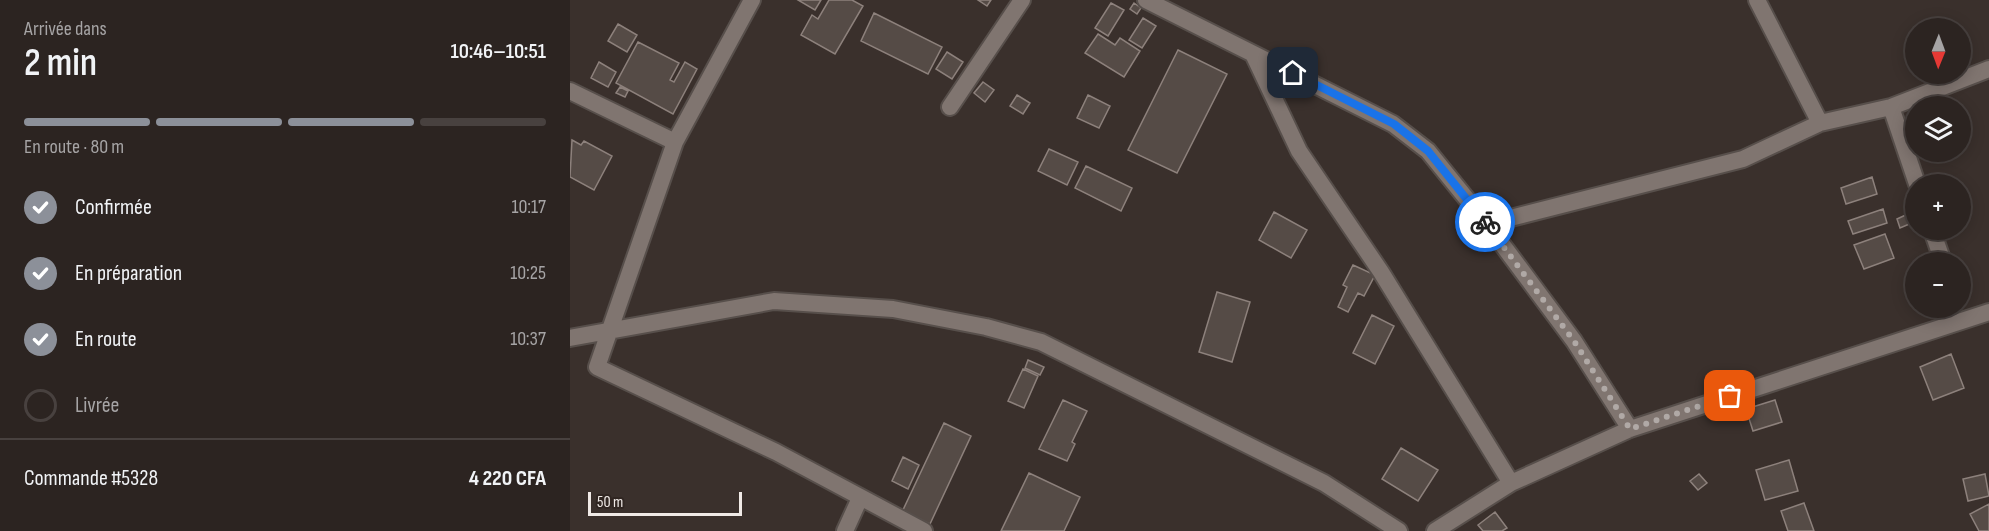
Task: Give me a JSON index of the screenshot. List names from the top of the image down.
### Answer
{
  "scale_bar": "50 m",
  "north": "bottom",
  "page": {
    "heading": ["2 min", "Arrivée dans", "10:46–10:51"],
    "panel": ["Commande #5328", "4 220 CFA"],
    "map_buttons": ["+", "−"],
    "bar": "En route · 80 m",
    "list": [
      ["Confirmée", "10:17"],
      ["En préparation", "10:25"],
      ["En route", "10:37"],
      "Livrée"
    ],
    "scale": "50 m"
  }
}
